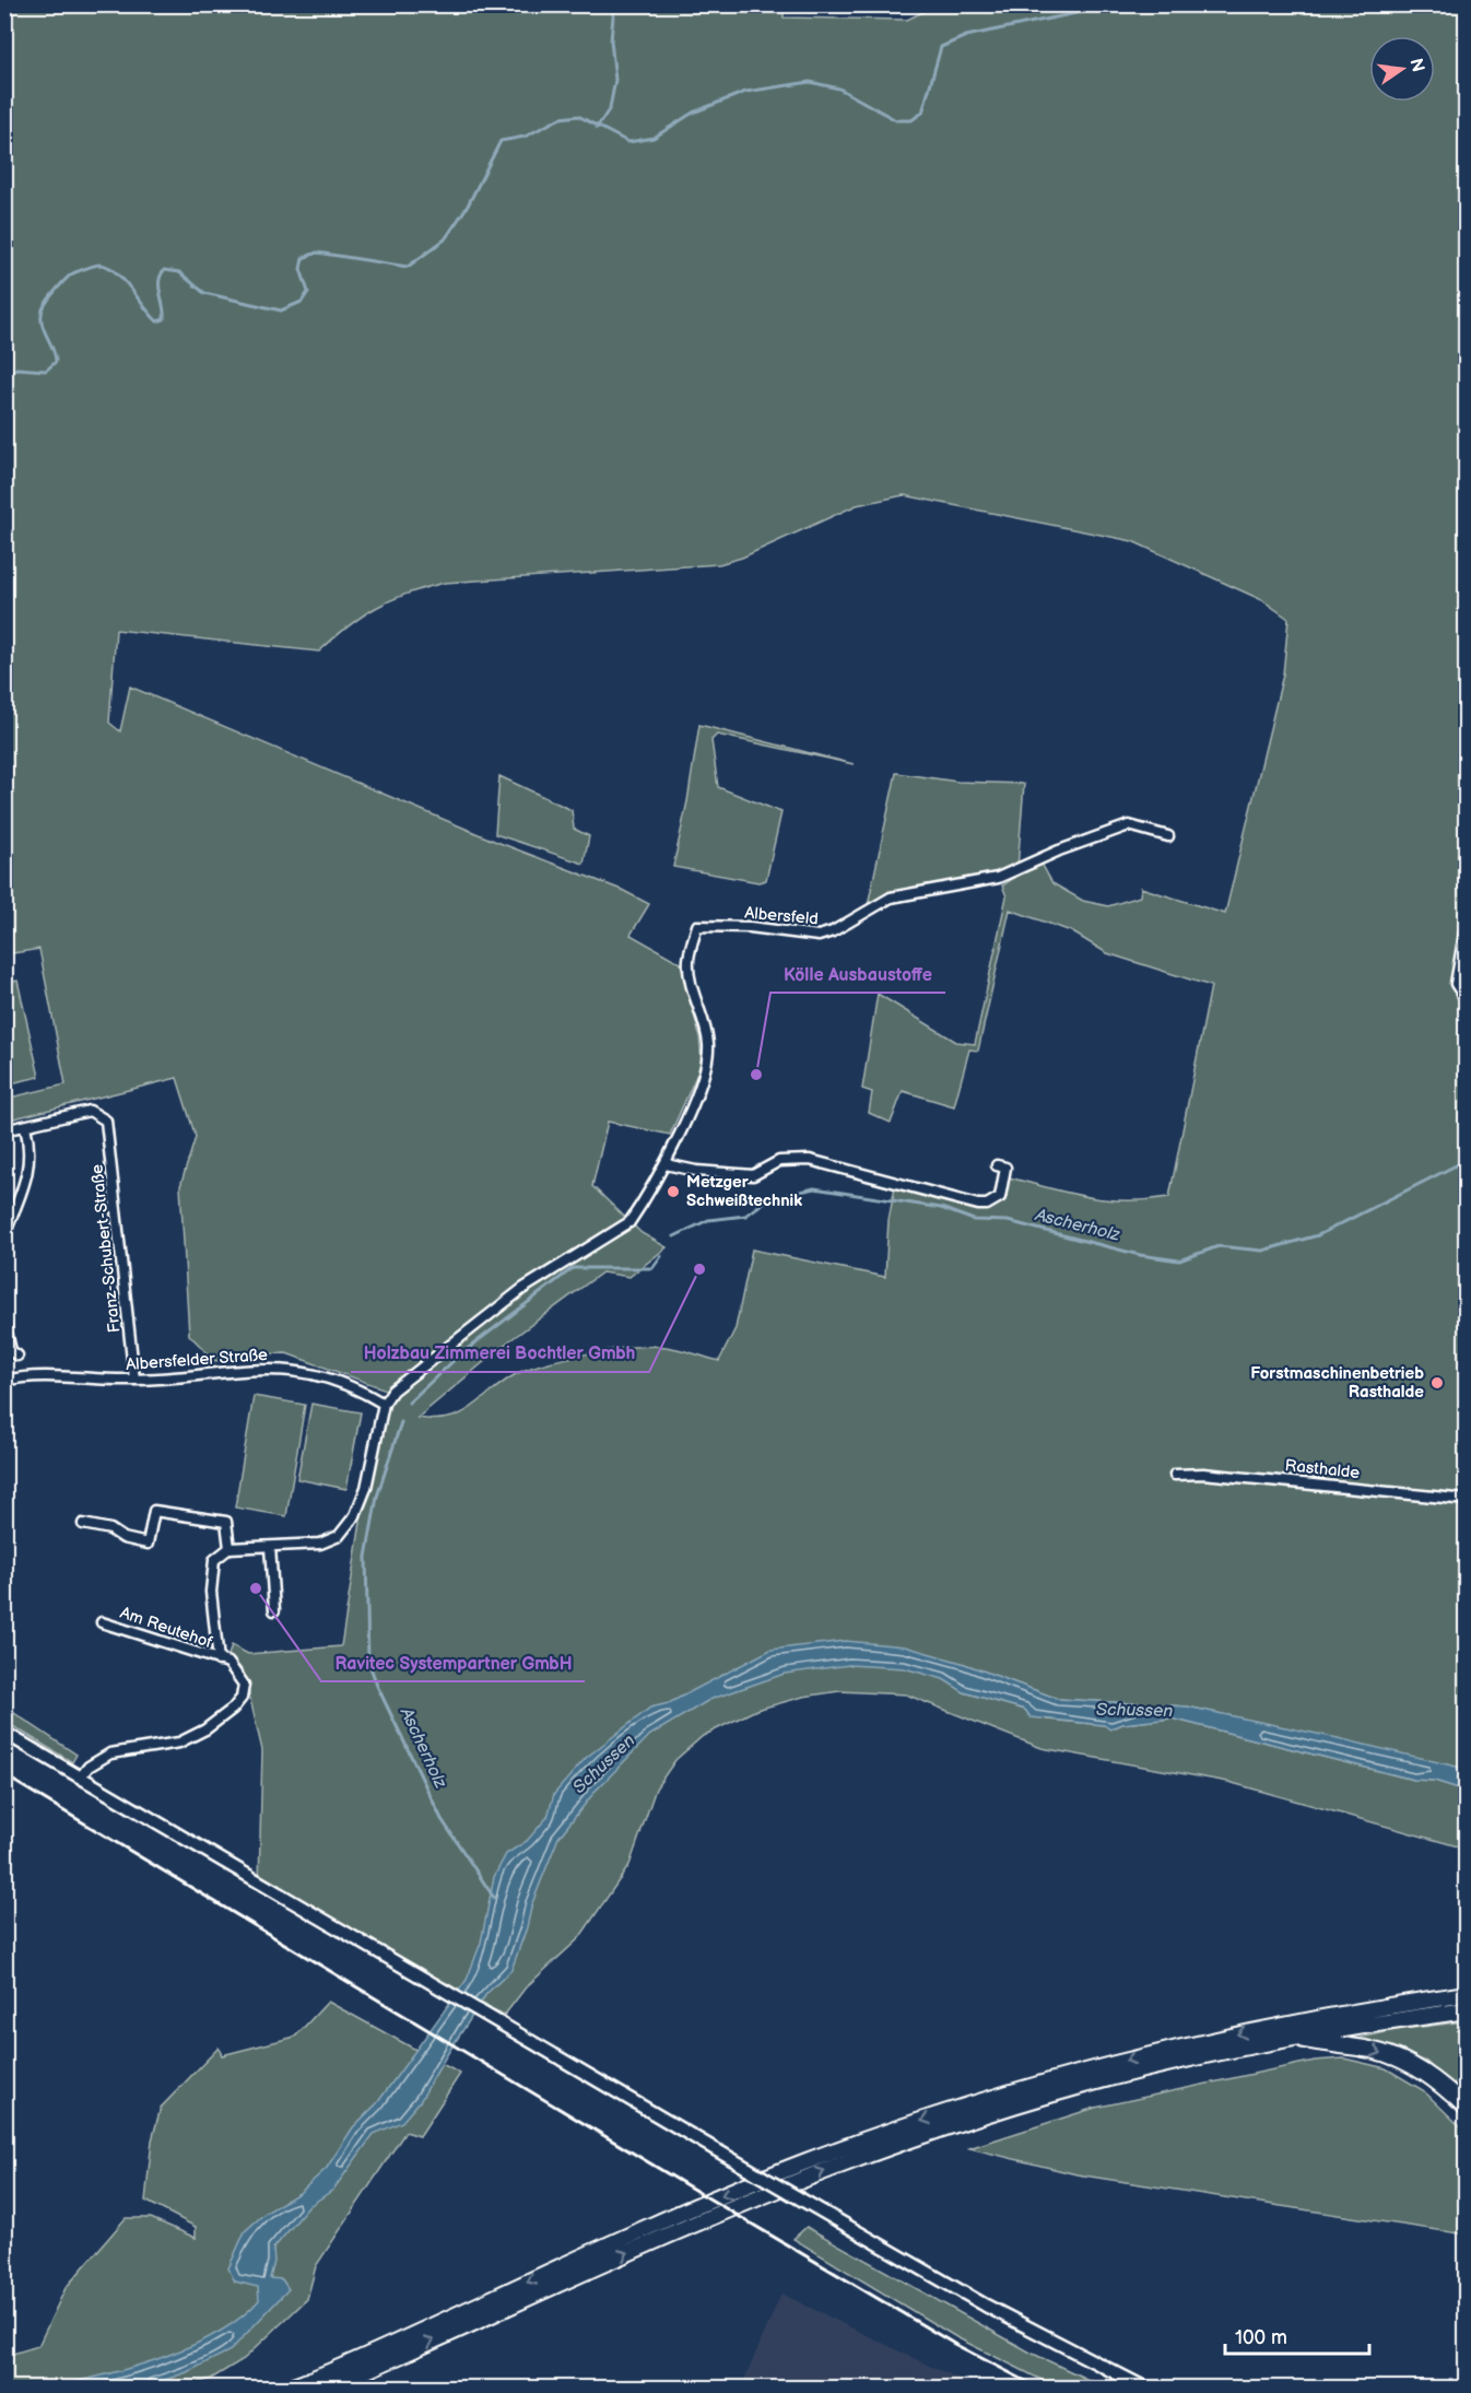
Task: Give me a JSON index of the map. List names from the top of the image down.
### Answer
{
  "streets": {
    "street": [
      "Albersfeld",
      "Franz-Schubert-Straße",
      "Albersfelder Straße",
      "Rasthalde",
      "Am Reutehof"
    ]
  },
  "crossings": [
    ["Albersfeld", "Albersfelder Straße"],
    ["Franz-Schubert-Straße", "Albersfelder Straße"]
  ],
  "water": ["Ascherholz", "Schussen"],
  "places": [
    "Kölle Ausbaustoffe",
    "Metzger Schweißtechnik",
    "Holzbau Zimmerei Bochtler Gmbh",
    "Forstmaschinenbetrieb Rasthalde",
    "Ravitec Systempartner GmbH"
  ],
  "scale_bar": "100 m",
  "north": "right"
}
